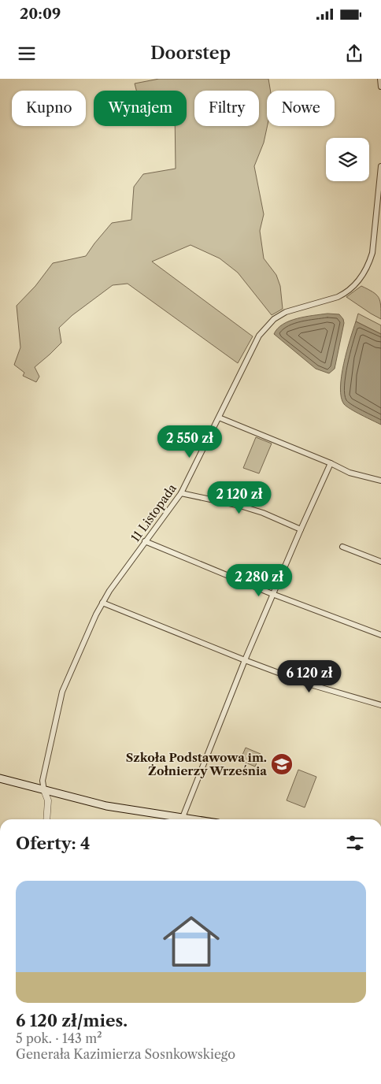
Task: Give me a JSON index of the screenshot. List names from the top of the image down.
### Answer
{
  "streets": {
    "street": ["11 Listopada"]
  },
  "places": {
    "school or university": ["Szkoła Podstawowa im. Żołnierzy Września"]
  },
  "page": {
    "status": "20:09",
    "header": "Doorstep",
    "chip": [
      "Kupno",
      "Wynajem",
      "Filtry",
      "Nowe"
    ],
    "price": [
      "2 550 zł",
      "2 120 zł",
      "2 280 zł",
      "6 120 zł"
    ],
    "heading": "Oferty: 4",
    "list": [
      {
        "name": "6 120 zł/mies.",
        "note": "5 pok. · 143 m² · Generała Kazimierza Sosnkowskiego"
      }
    ]
  }
}
